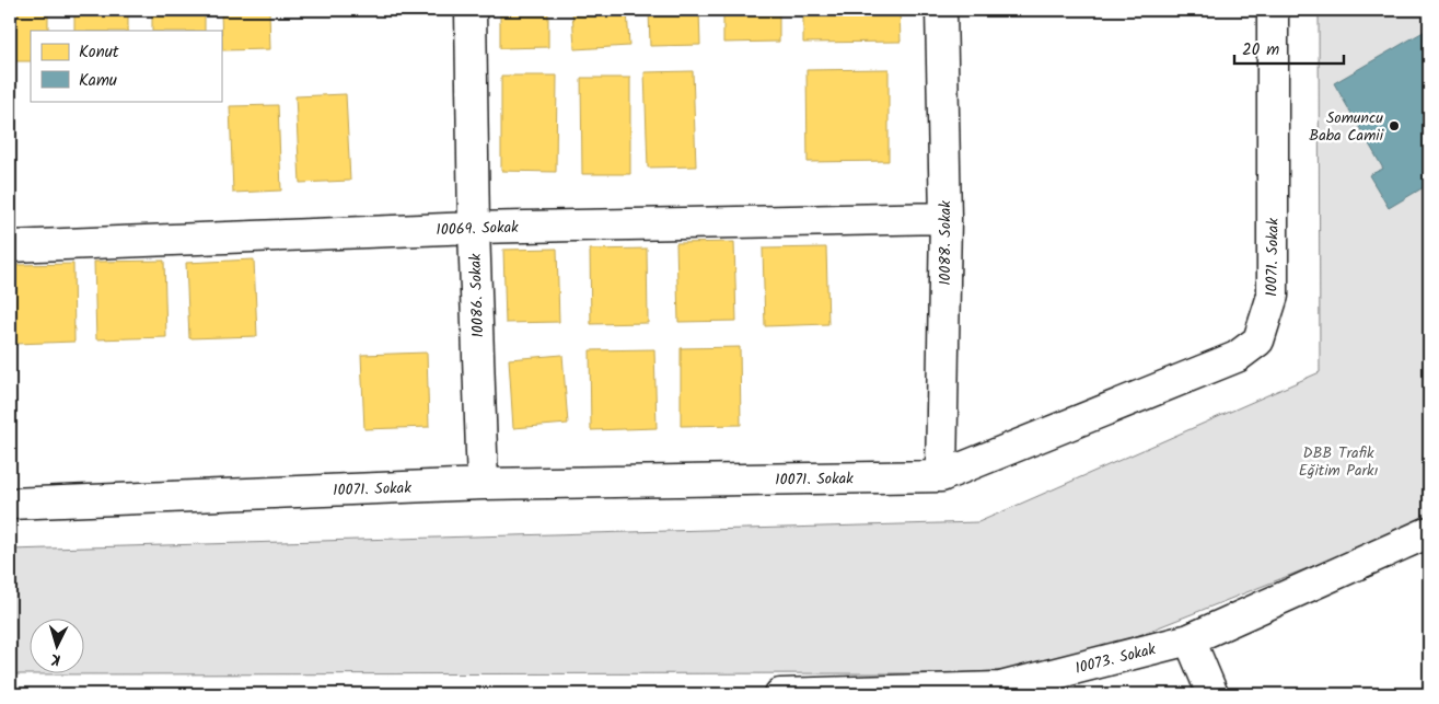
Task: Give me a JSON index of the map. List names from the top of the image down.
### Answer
{
  "streets": {
    "street": [
      "10069. Sokak",
      "10088. Sokak",
      "10071. Sokak",
      "10086. Sokak",
      "10073. Sokak"
    ]
  },
  "crossings": [
    ["10069. Sokak", "10088. Sokak"],
    ["10069. Sokak", "10086. Sokak"],
    ["10088. Sokak", "10071. Sokak"],
    ["10071. Sokak", "10086. Sokak"]
  ],
  "parks": ["DBB Trafik Eğitim Parkı"],
  "places": ["Somuncu Baba Camii"],
  "legend": ["Konut", "Kamu"],
  "scale_bar": "20 m",
  "north": "bottom"
}
